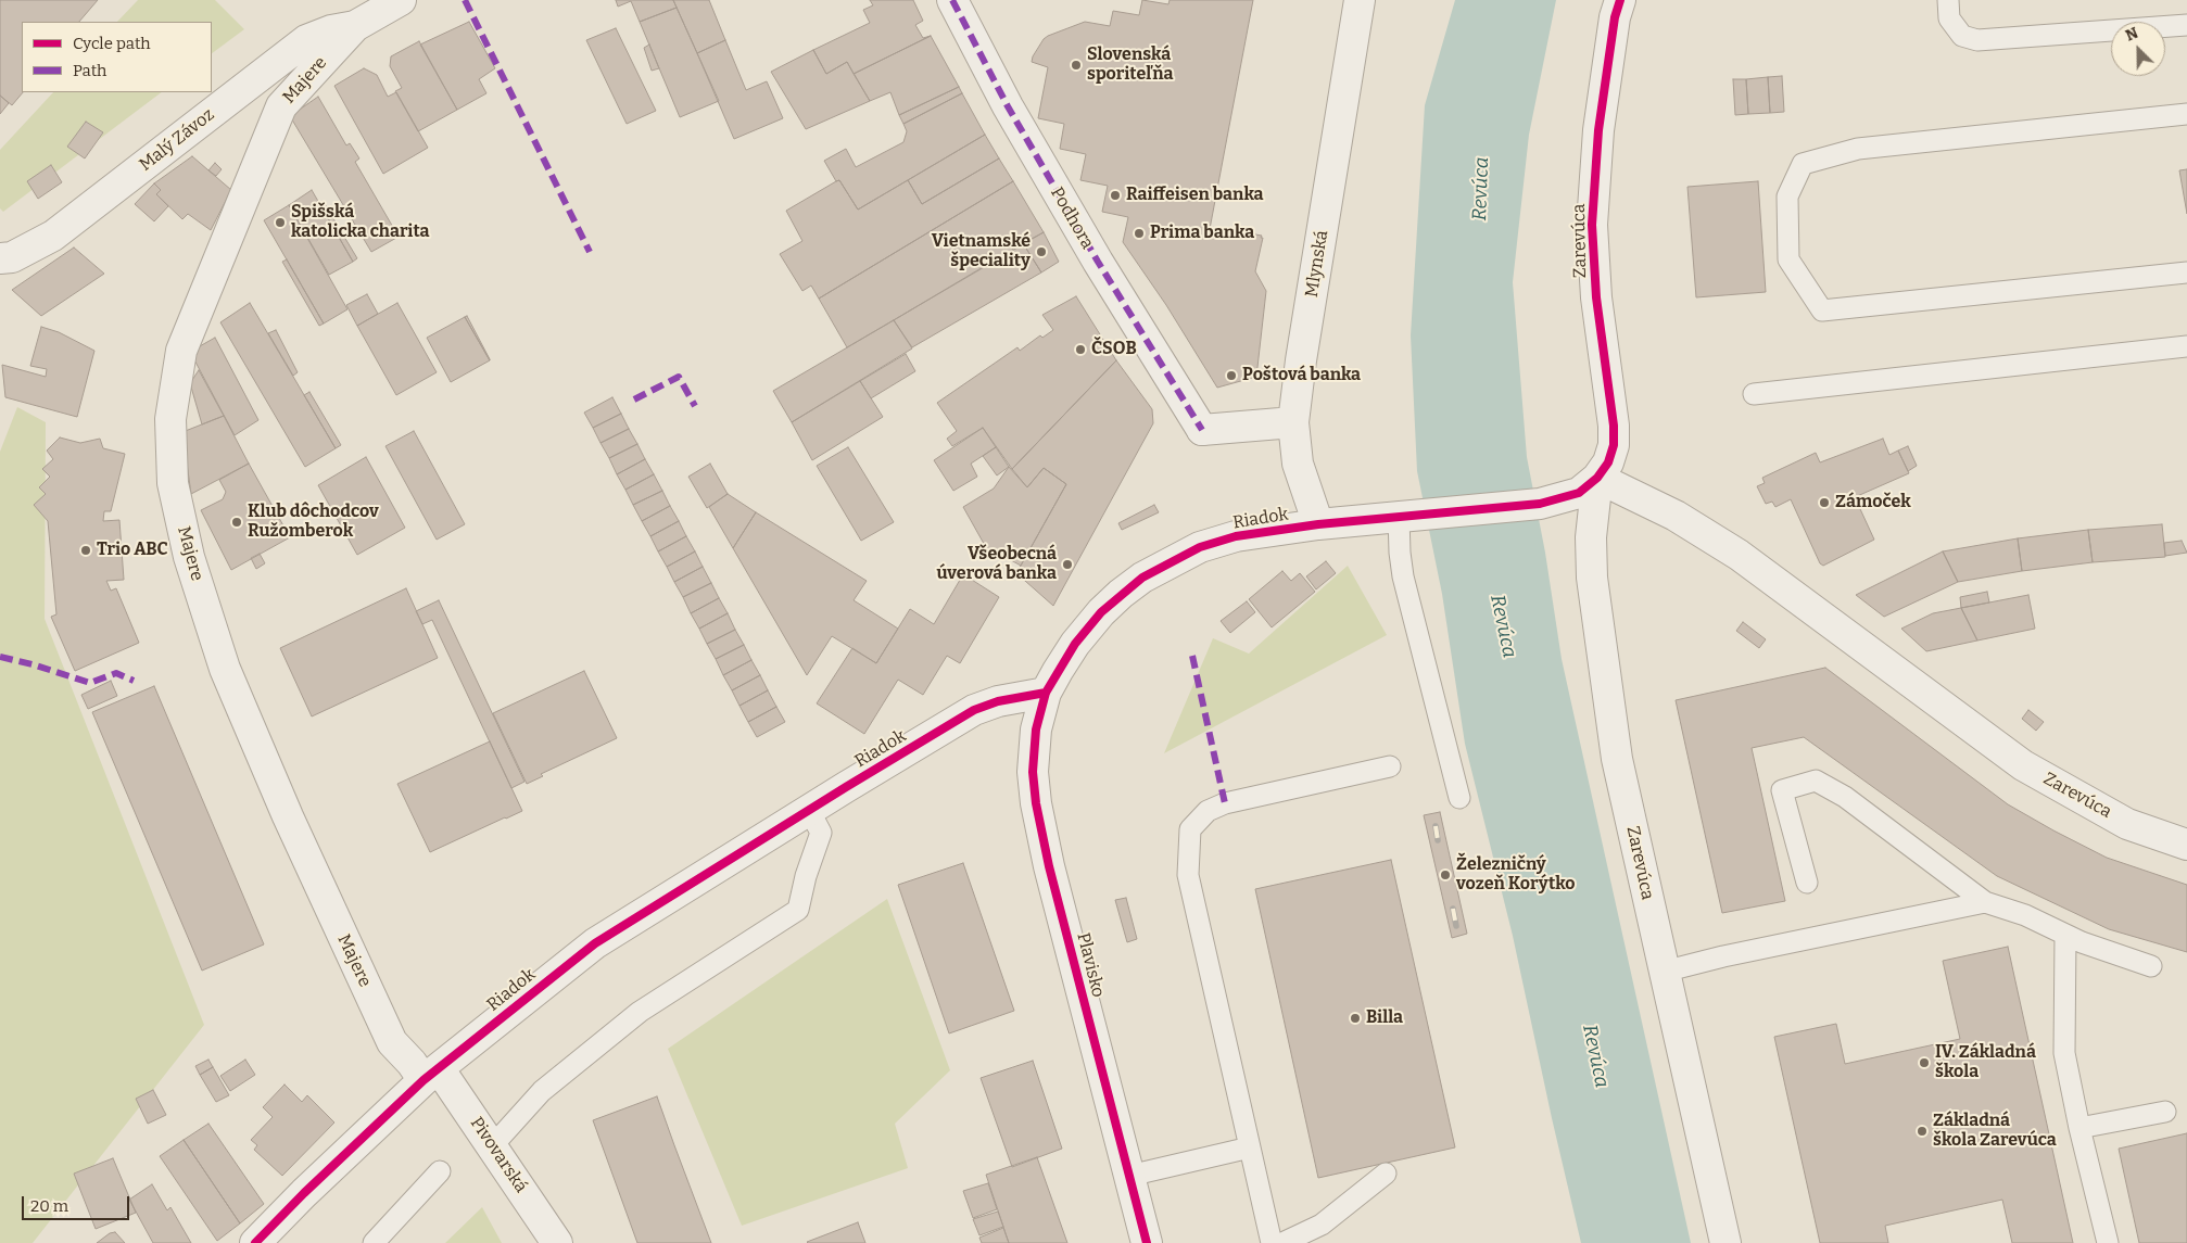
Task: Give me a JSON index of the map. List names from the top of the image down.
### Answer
{
  "streets": {
    "street": [
      "Majere",
      "Malý Závoz",
      "Podhora",
      "Zarevúca",
      "Mlynská",
      "Riadok",
      "Plavisko",
      "Pivovarská"
    ]
  },
  "crossings": [
    ["Majere", "Malý Závoz"],
    ["Majere", "Riadok"],
    ["Majere", "Pivovarská"],
    ["Podhora", "Mlynská"],
    ["Zarevúca", "Riadok"],
    ["Mlynská", "Riadok"],
    ["Riadok", "Plavisko"],
    ["Riadok", "Pivovarská"]
  ],
  "water": ["Revúca"],
  "places": [
    "Slovenská sporiteľňa",
    "Raiffeisen banka",
    "Spišská katolicka charita",
    "Prima banka",
    "Vietnamské špeciality",
    "ČSOB",
    "Poštová banka",
    "Zámoček",
    "Klub dôchodcov Ružomberok",
    "Trio ABC",
    "Všeobecná úverová banka",
    "Železničný vozeň Korýtko",
    "Billa",
    "IV. Základná škola",
    "Základná škola Zarevúca"
  ],
  "legend": ["Cycle path", "Path"],
  "scale_bar": "20 m",
  "north": "top left"
}
